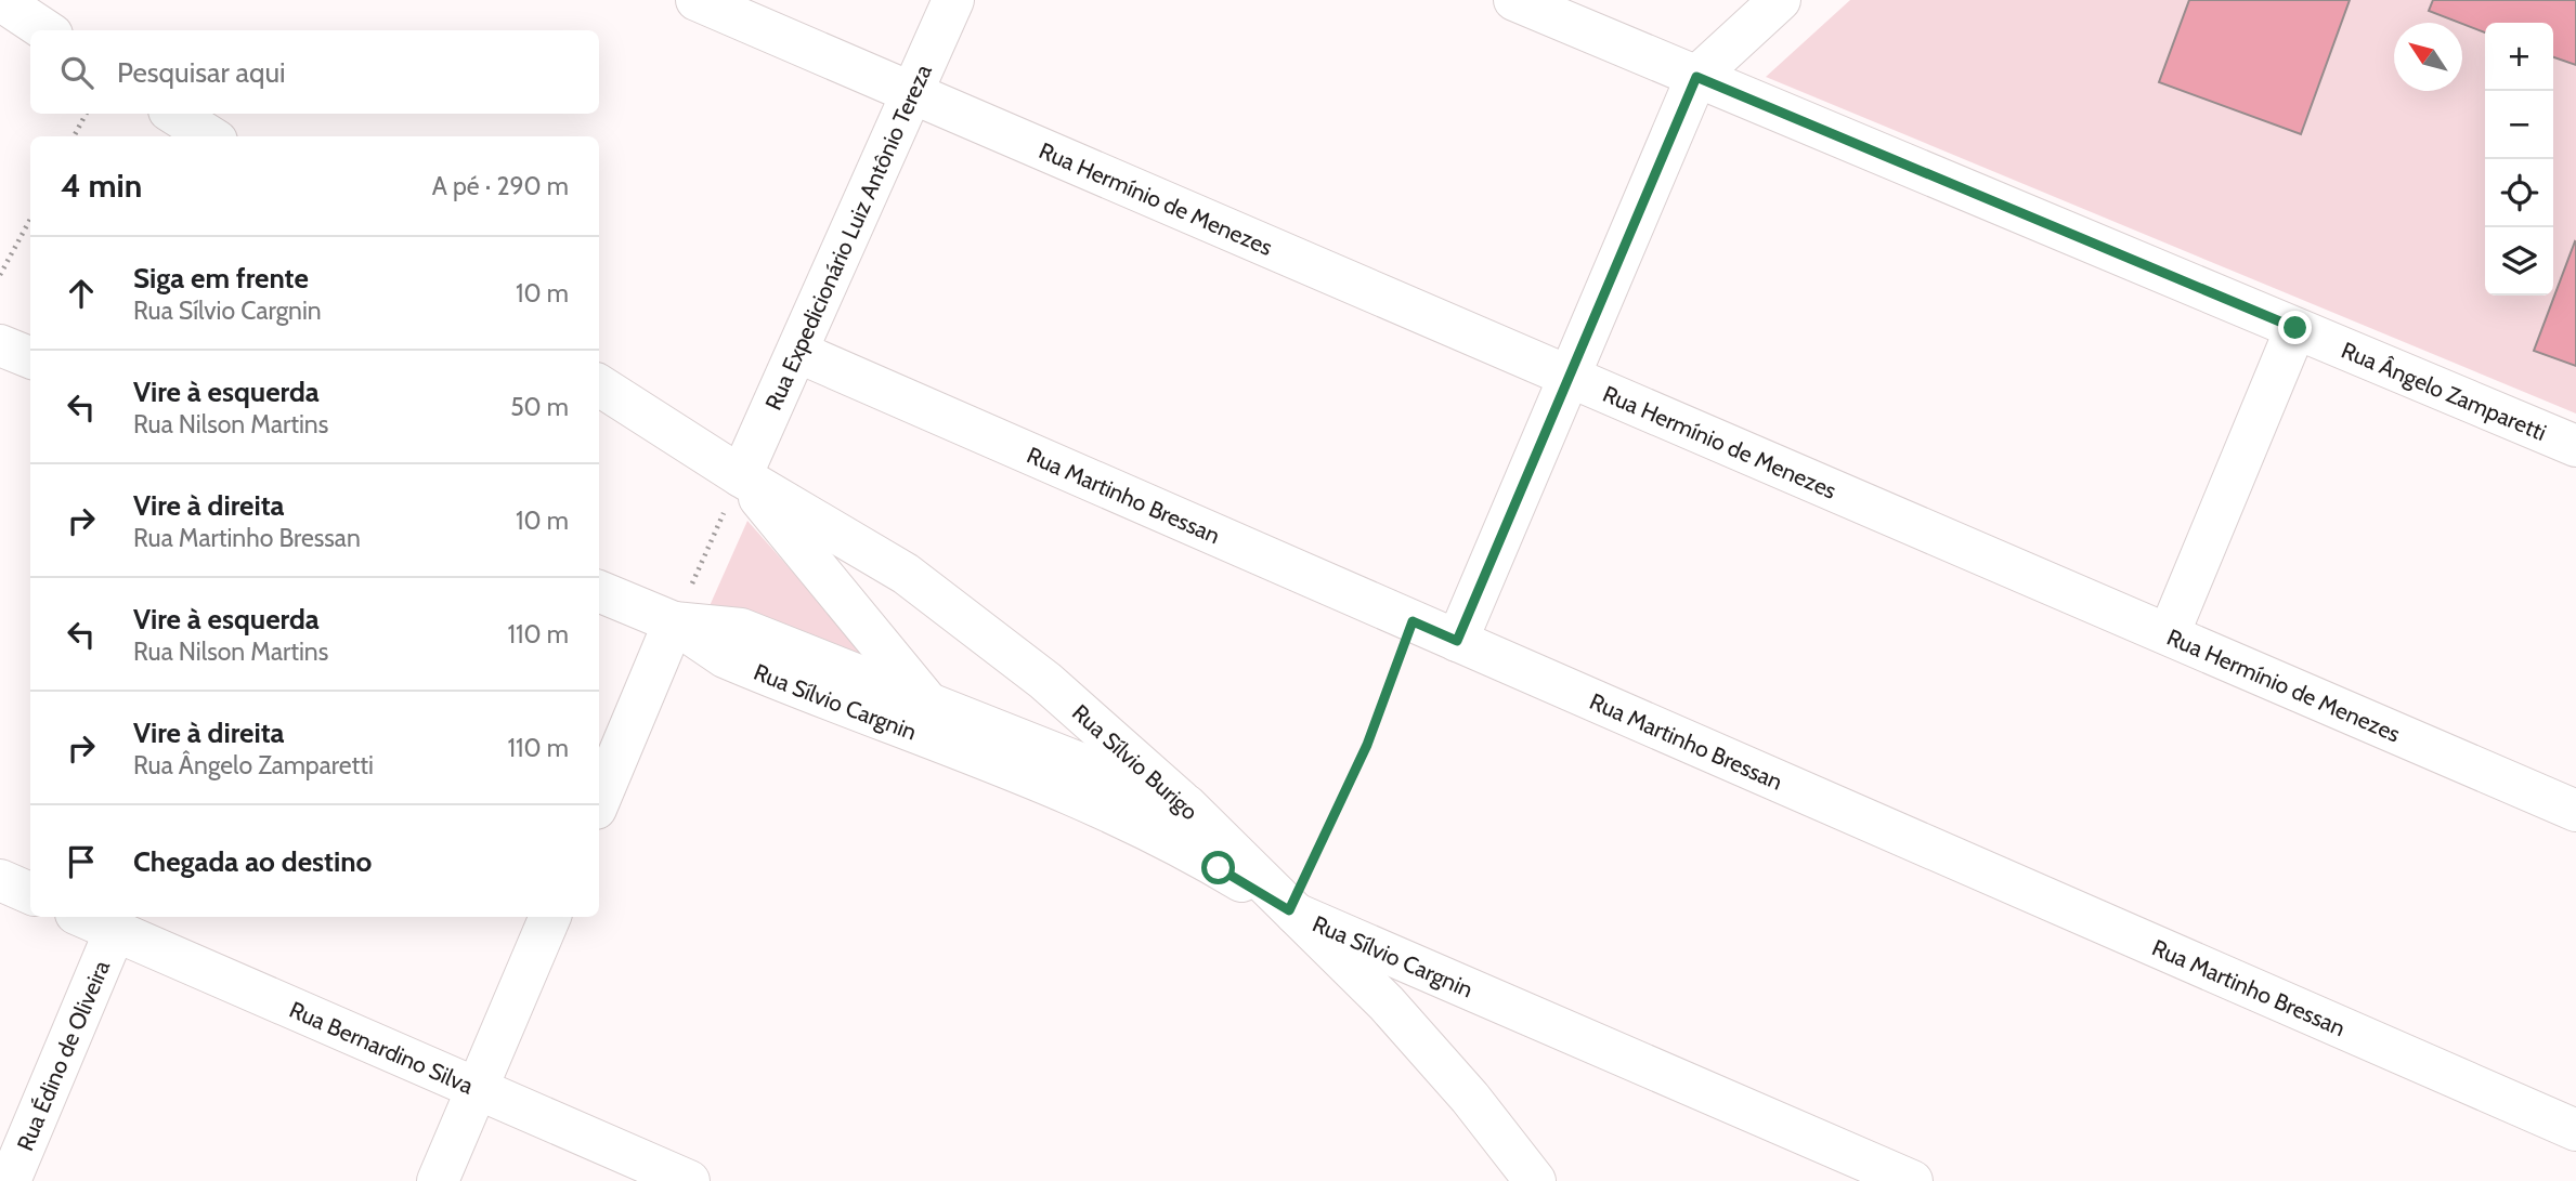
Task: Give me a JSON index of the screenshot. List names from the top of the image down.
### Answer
{
  "streets": {
    "street": [
      "Rua Hermínio de Menezes",
      "Rua Expedicionário Luiz Antônio Tereza",
      "Rua Ângelo Zamparetti",
      "Rua Martinho Bressan",
      "Rua Sílvio Cargnin",
      "Rua Sílvio Burigo",
      "Rua Bernardino Silva",
      "Rua Édino de Oliveira"
    ]
  },
  "crossings": [
    ["Rua Hermínio de Menezes", "Rua Expedicionário Luiz Antônio Tereza"],
    ["Rua Expedicionário Luiz Antônio Tereza", "Rua Martinho Bressan"],
    ["Rua Expedicionário Luiz Antônio Tereza", "Rua Sílvio Burigo"],
    ["Rua Sílvio Cargnin", "Rua Sílvio Burigo"],
    ["Rua Bernardino Silva", "Rua Édino de Oliveira"]
  ],
  "north": "top left",
  "page": {
    "map_buttons": ["+", "−"],
    "search": "Pesquisar aqui",
    "heading": ["4 min", "A pé · 290 m"],
    "list": [
      ["Siga em frente", "Rua Sílvio Cargnin", "10 m"],
      ["Vire à esquerda", "Rua Nilson Martins", "50 m"],
      ["Vire à direita", "Rua Martinho Bressan", "10 m"],
      ["Vire à esquerda", "Rua Nilson Martins", "110 m"],
      ["Vire à direita", "Rua Ângelo Zamparetti", "110 m"],
      "Chegada ao destino"
    ]
  }
}
